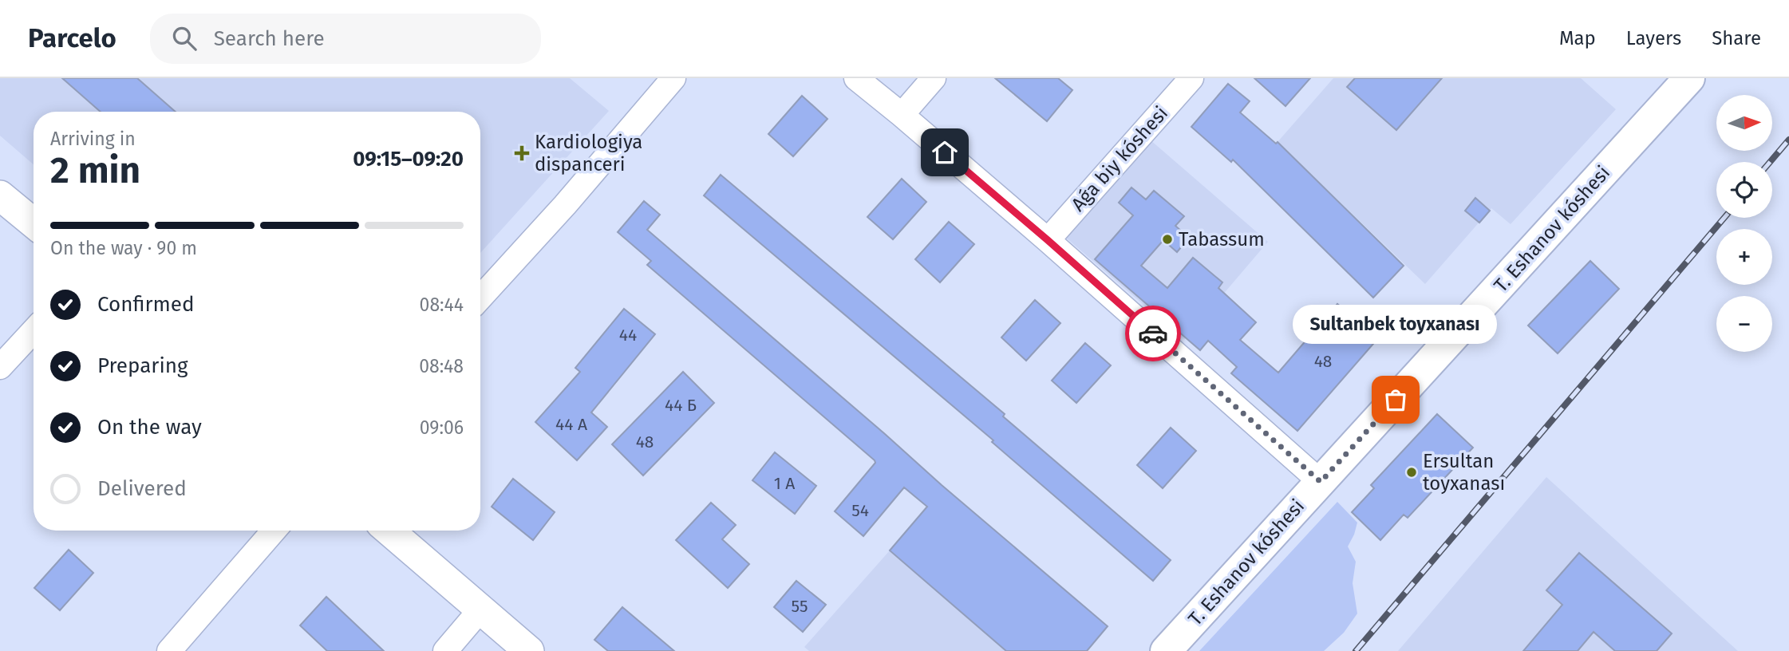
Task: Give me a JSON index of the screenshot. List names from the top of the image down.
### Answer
{
  "streets": {
    "main road": ["T. Eshanov kóshesi"],
    "street": ["Aǵa biy kóshesi"]
  },
  "places": {
    "health": ["Kardiologiya dispanceri"],
    "other": ["Tabassum", "Sultanbek toyxanası", "Ersultan toyxanası"]
  },
  "house_numbers": [
    "44",
    "48",
    "44 Б",
    "44 А",
    "48",
    "1 А",
    "54",
    "55"
  ],
  "north": "right",
  "page": {
    "header": "Parcelo",
    "search": "Search here",
    "nav": ["Map", "Layers", "Share"],
    "map_buttons": ["+", "−"],
    "heading": ["2 min", "Arriving in", "09:15–09:20"],
    "bar": "On the way · 90 m",
    "list": [
      ["Confirmed", "08:44"],
      ["Preparing", "08:48"],
      ["On the way", "09:06"],
      "Delivered"
    ],
    "bubble": "Sultanbek toyxanası"
  }
}
